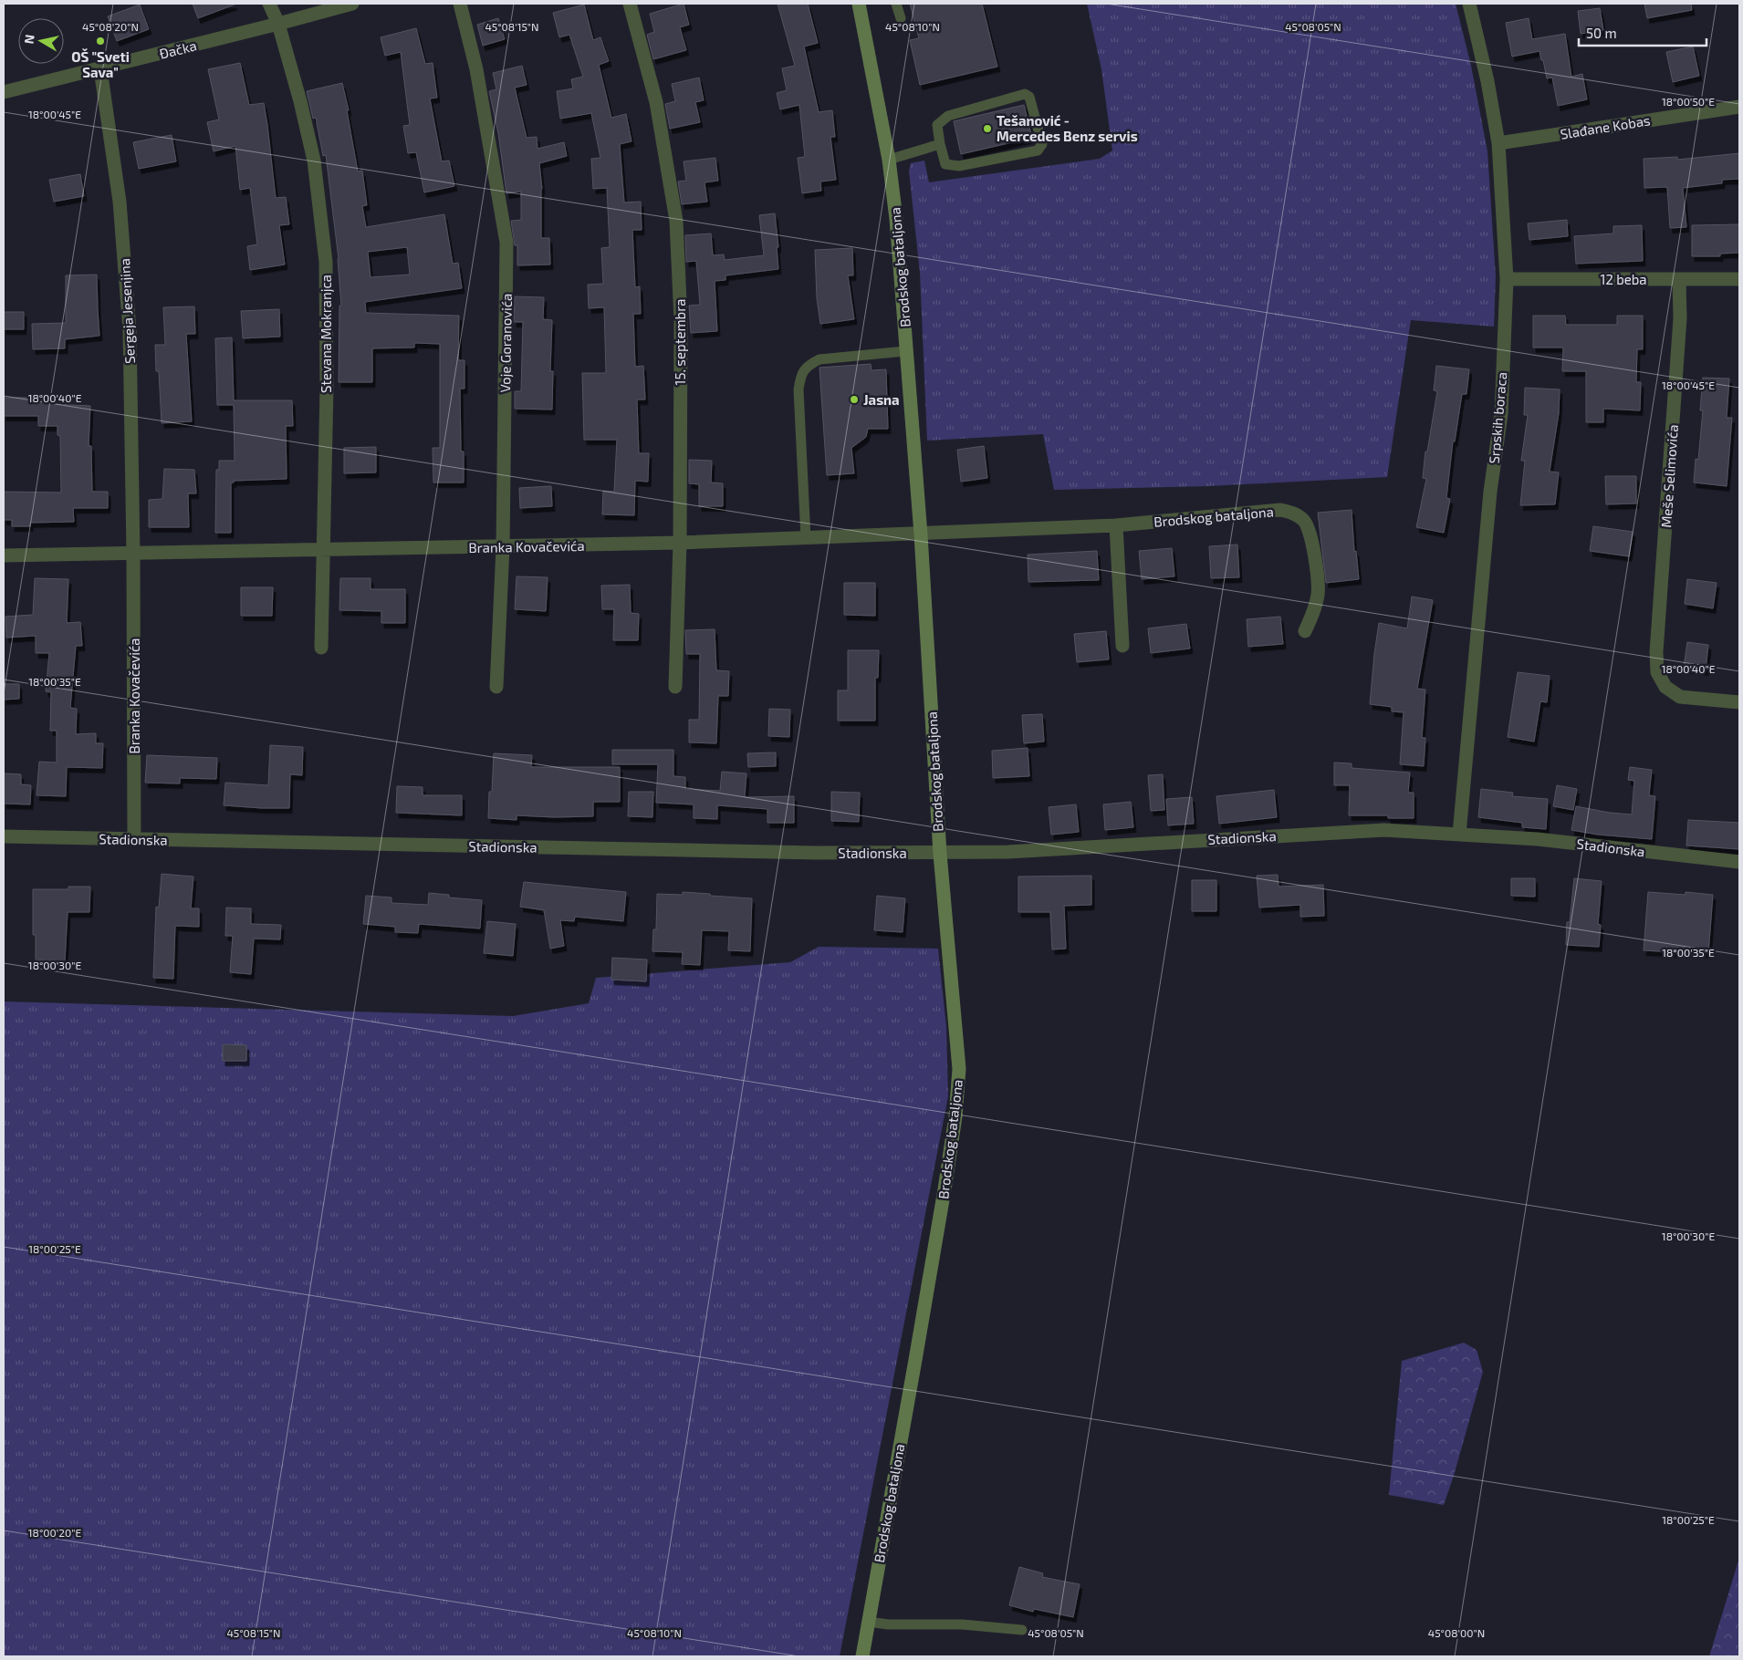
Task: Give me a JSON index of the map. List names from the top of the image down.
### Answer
{
  "streets": {
    "street": [
      "Đačka",
      "Slađane Kobas",
      "Brodskog bataljona",
      "12 beba",
      "Sergeja Jesenjina",
      "Stevana Mokranjca",
      "15. septembra",
      "Voje Goranovića",
      "Srpskih boraca",
      "Meše Selimovića",
      "Branka Kovačevića",
      "Stadionska"
    ]
  },
  "crossings": [
    ["Đačka", "Sergeja Jesenjina"],
    ["Đačka", "Stevana Mokranjca"],
    ["Slađane Kobas", "Srpskih boraca"],
    ["Brodskog bataljona", "Branka Kovačevića"],
    ["Brodskog bataljona", "Stadionska"],
    ["12 beba", "Srpskih boraca"],
    ["12 beba", "Meše Selimovića"],
    ["Sergeja Jesenjina", "Branka Kovačevića"],
    ["Stevana Mokranjca", "Branka Kovačevića"],
    ["15. septembra", "Branka Kovačevića"],
    ["Voje Goranovića", "Branka Kovačevića"],
    ["Srpskih boraca", "Stadionska"],
    ["Branka Kovačevića", "Stadionska"]
  ],
  "places": ["OŠ \"Sveti Sava\"", "Tešanović - Mercedes Benz servis", "Jasna"],
  "scale_bar": "50 m",
  "north": "left",
  "coordinates": [
    "45°08'20\"N",
    "45°08'15\"N",
    "45°08'10\"N",
    "45°08'05\"N",
    "18°00'50\"E",
    "18°00'45\"E",
    "18°00'40\"E",
    "18°00'35\"E",
    "18°00'30\"E",
    "18°00'25\"E",
    "18°00'20\"E",
    "45°08'00\"N"
  ]
}
